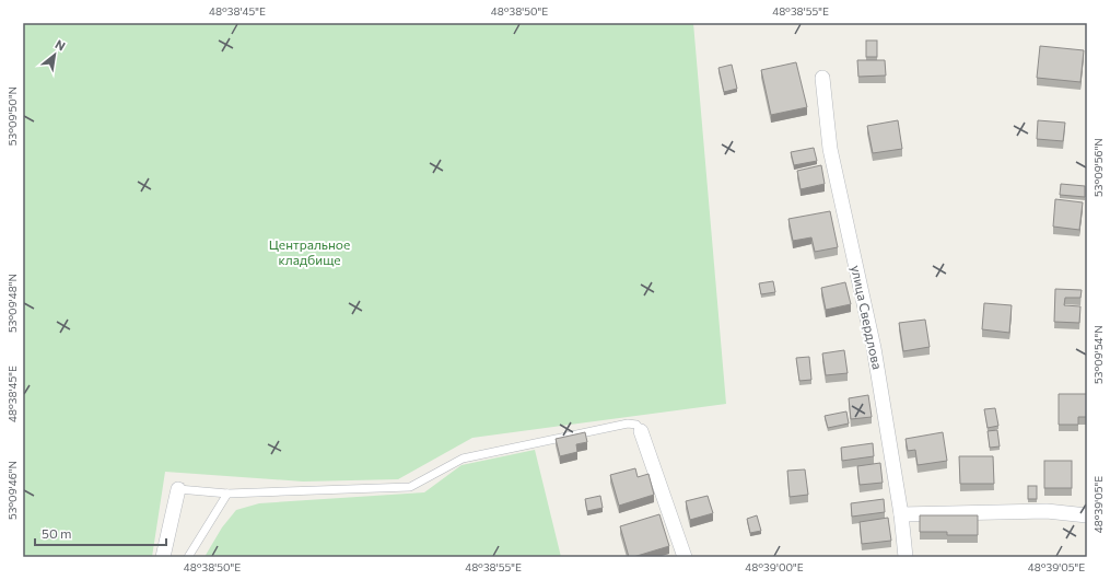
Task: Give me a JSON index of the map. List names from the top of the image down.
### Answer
{
  "streets": {
    "street": ["улица Свердлова"]
  },
  "parks": ["Центральное кладбище"],
  "scale_bar": "50 m",
  "north": "top right",
  "coordinates": [
    "48°38'45\"E",
    "48°38'50\"E",
    "48°38'55\"E",
    "53°09'50\"N",
    "53°09'56\"N",
    "53°09'48\"N",
    "53°09'54\"N",
    "53°09'46\"N",
    "48°39'05\"E",
    "48°39'00\"E"
  ]
}
